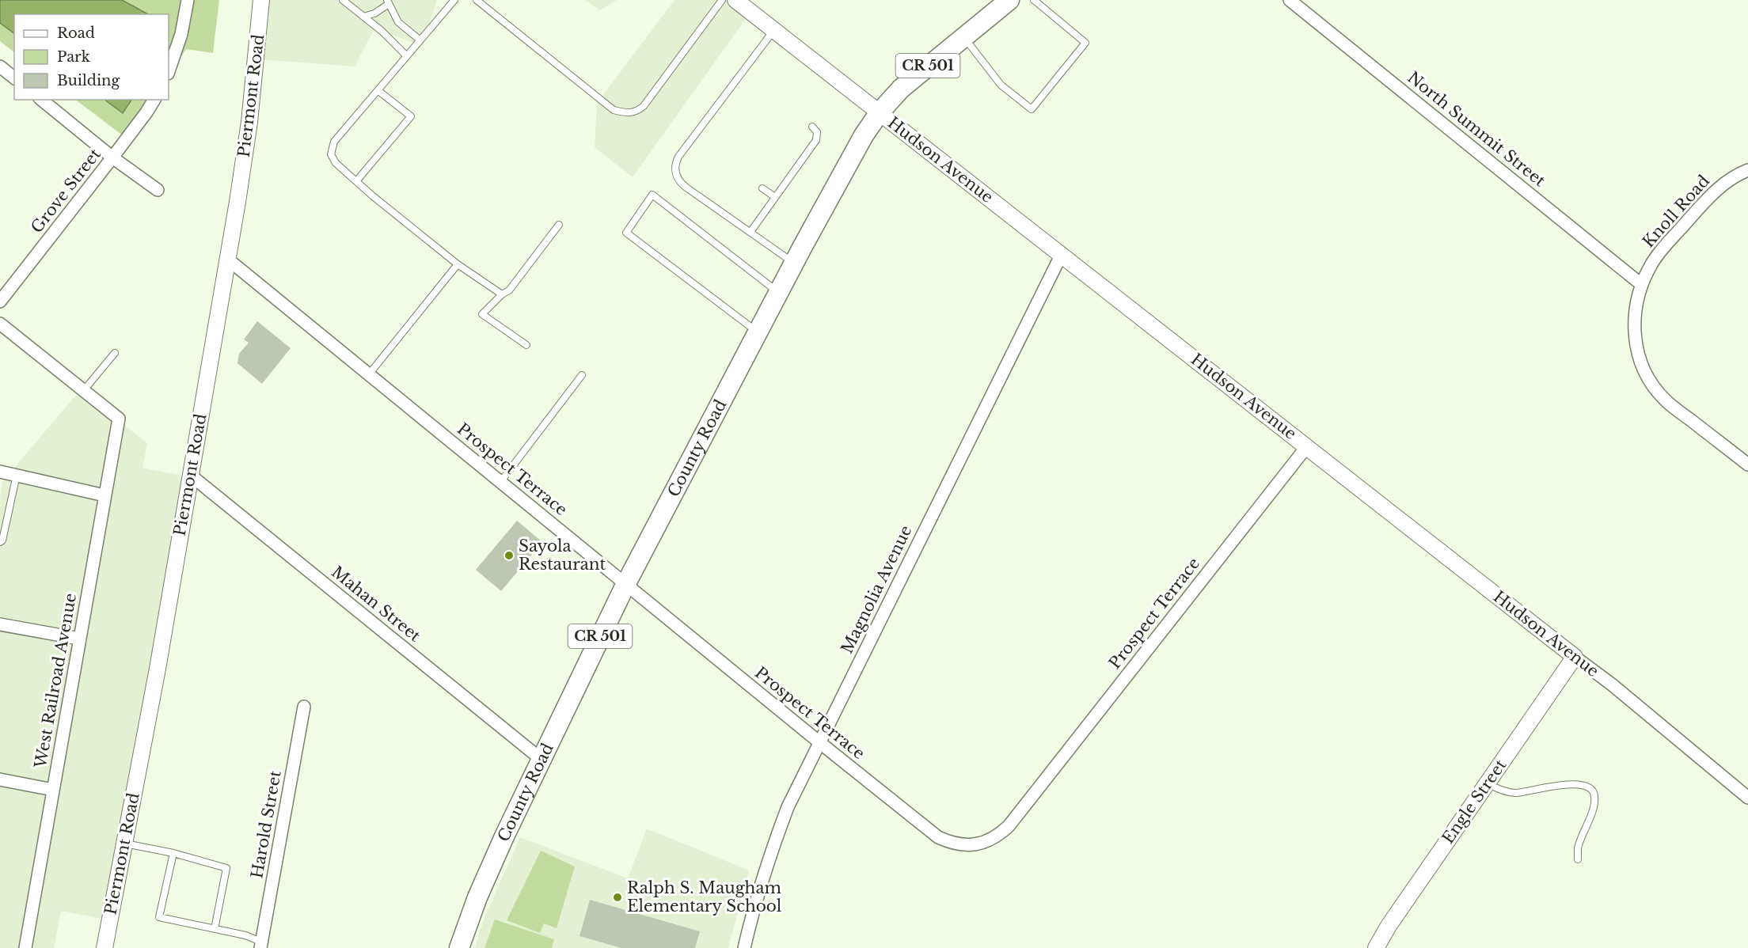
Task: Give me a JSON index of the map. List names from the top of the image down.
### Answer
{
  "streets": {
    "main road": ["CR 501", "County Road"],
    "street": [
      "Piermont Road",
      "North Summit Street",
      "Hudson Avenue",
      "Grove Street",
      "Knoll Road",
      "Prospect Terrace",
      "Magnolia Avenue",
      "Mahan Street",
      "West Railroad Avenue",
      "Engle Street",
      "Harold Street"
    ]
  },
  "crossings": [
    ["Piermont Road", "Prospect Terrace"],
    ["Piermont Road", "Mahan Street"],
    ["North Summit Street", "Knoll Road"],
    ["Hudson Avenue", "County Road"],
    ["Hudson Avenue", "Prospect Terrace"],
    ["Hudson Avenue", "Magnolia Avenue"],
    ["Hudson Avenue", "Engle Street"],
    ["County Road", "Prospect Terrace"],
    ["County Road", "Mahan Street"],
    ["Prospect Terrace", "Magnolia Avenue"]
  ],
  "places": ["Sayola Restaurant", "Ralph S. Maugham Elementary School"],
  "legend": ["Road", "Park", "Building"]
}
